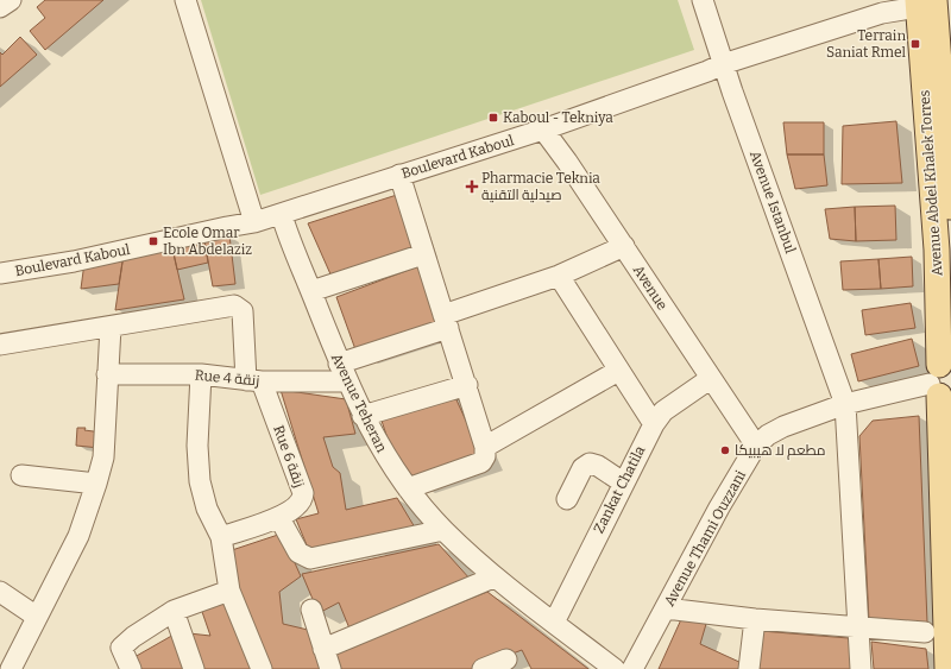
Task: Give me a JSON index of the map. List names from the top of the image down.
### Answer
{
  "streets": {
    "main road": ["Avenue Abdel Khalek Torres"],
    "street": [
      "Boulevard Kaboul",
      "Avenue Istanbul",
      "Avenue",
      "Rue 4 زنقة",
      "Avenue Teheran",
      "Rue 6 زنقة",
      "Zankat Chatila",
      "Avenue Thami Ouzzani"
    ]
  },
  "crossings": [
    ["Boulevard Kaboul", "Avenue Abdel Khalek Torres"],
    ["Boulevard Kaboul", "Avenue Istanbul"],
    ["Boulevard Kaboul", "Avenue"],
    ["Boulevard Kaboul", "Avenue Teheran"],
    ["Avenue Abdel Khalek Torres", "Avenue Thami Ouzzani"],
    ["Avenue Istanbul", "Avenue Thami Ouzzani"],
    ["Avenue", "Rue 4 زنقة"],
    ["Avenue", "Zankat Chatila"],
    ["Avenue", "Avenue Thami Ouzzani"],
    ["Rue 4 زنقة", "Avenue Teheran"],
    ["Rue 4 زنقة", "Rue 6 زنقة"],
    ["Avenue Teheran", "Zankat Chatila"]
  ],
  "places": {
    "transit": ["Terrain Saniat Rmel", "Kaboul - Tekniya", "Ecole Omar Ibn Abdelaziz"],
    "health": ["Pharmacie Teknia صيدلية التقنية"],
    "other": ["مطعم لا هيبيكا"]
  }
}
